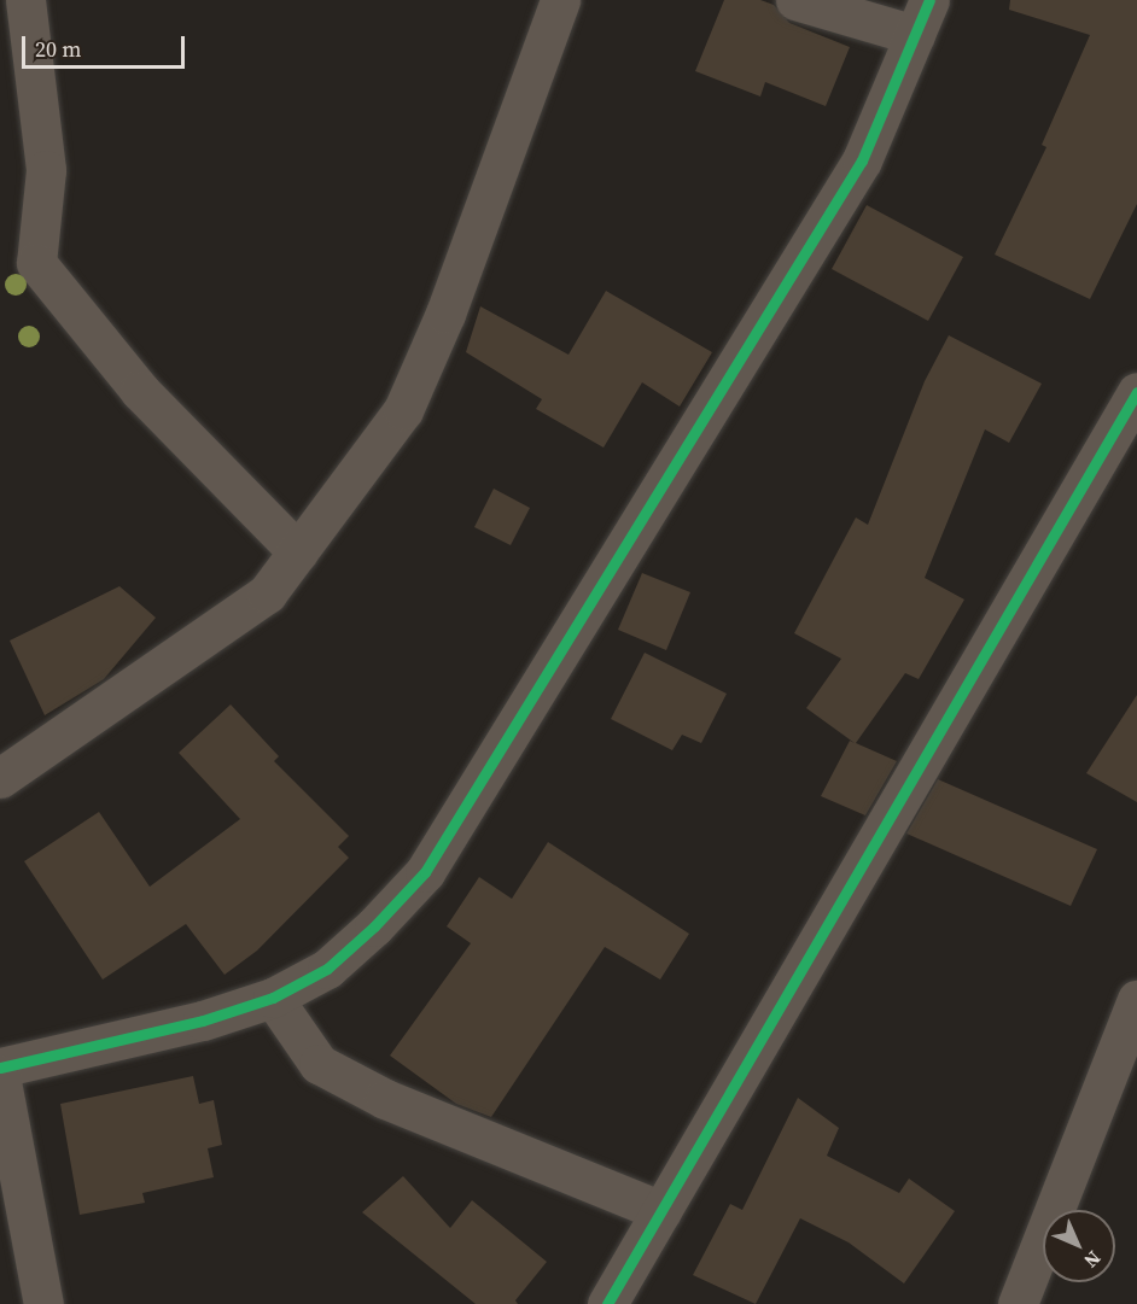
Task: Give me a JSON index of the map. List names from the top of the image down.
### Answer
{
  "scale_bar": "20 m",
  "north": "bottom right"
}
